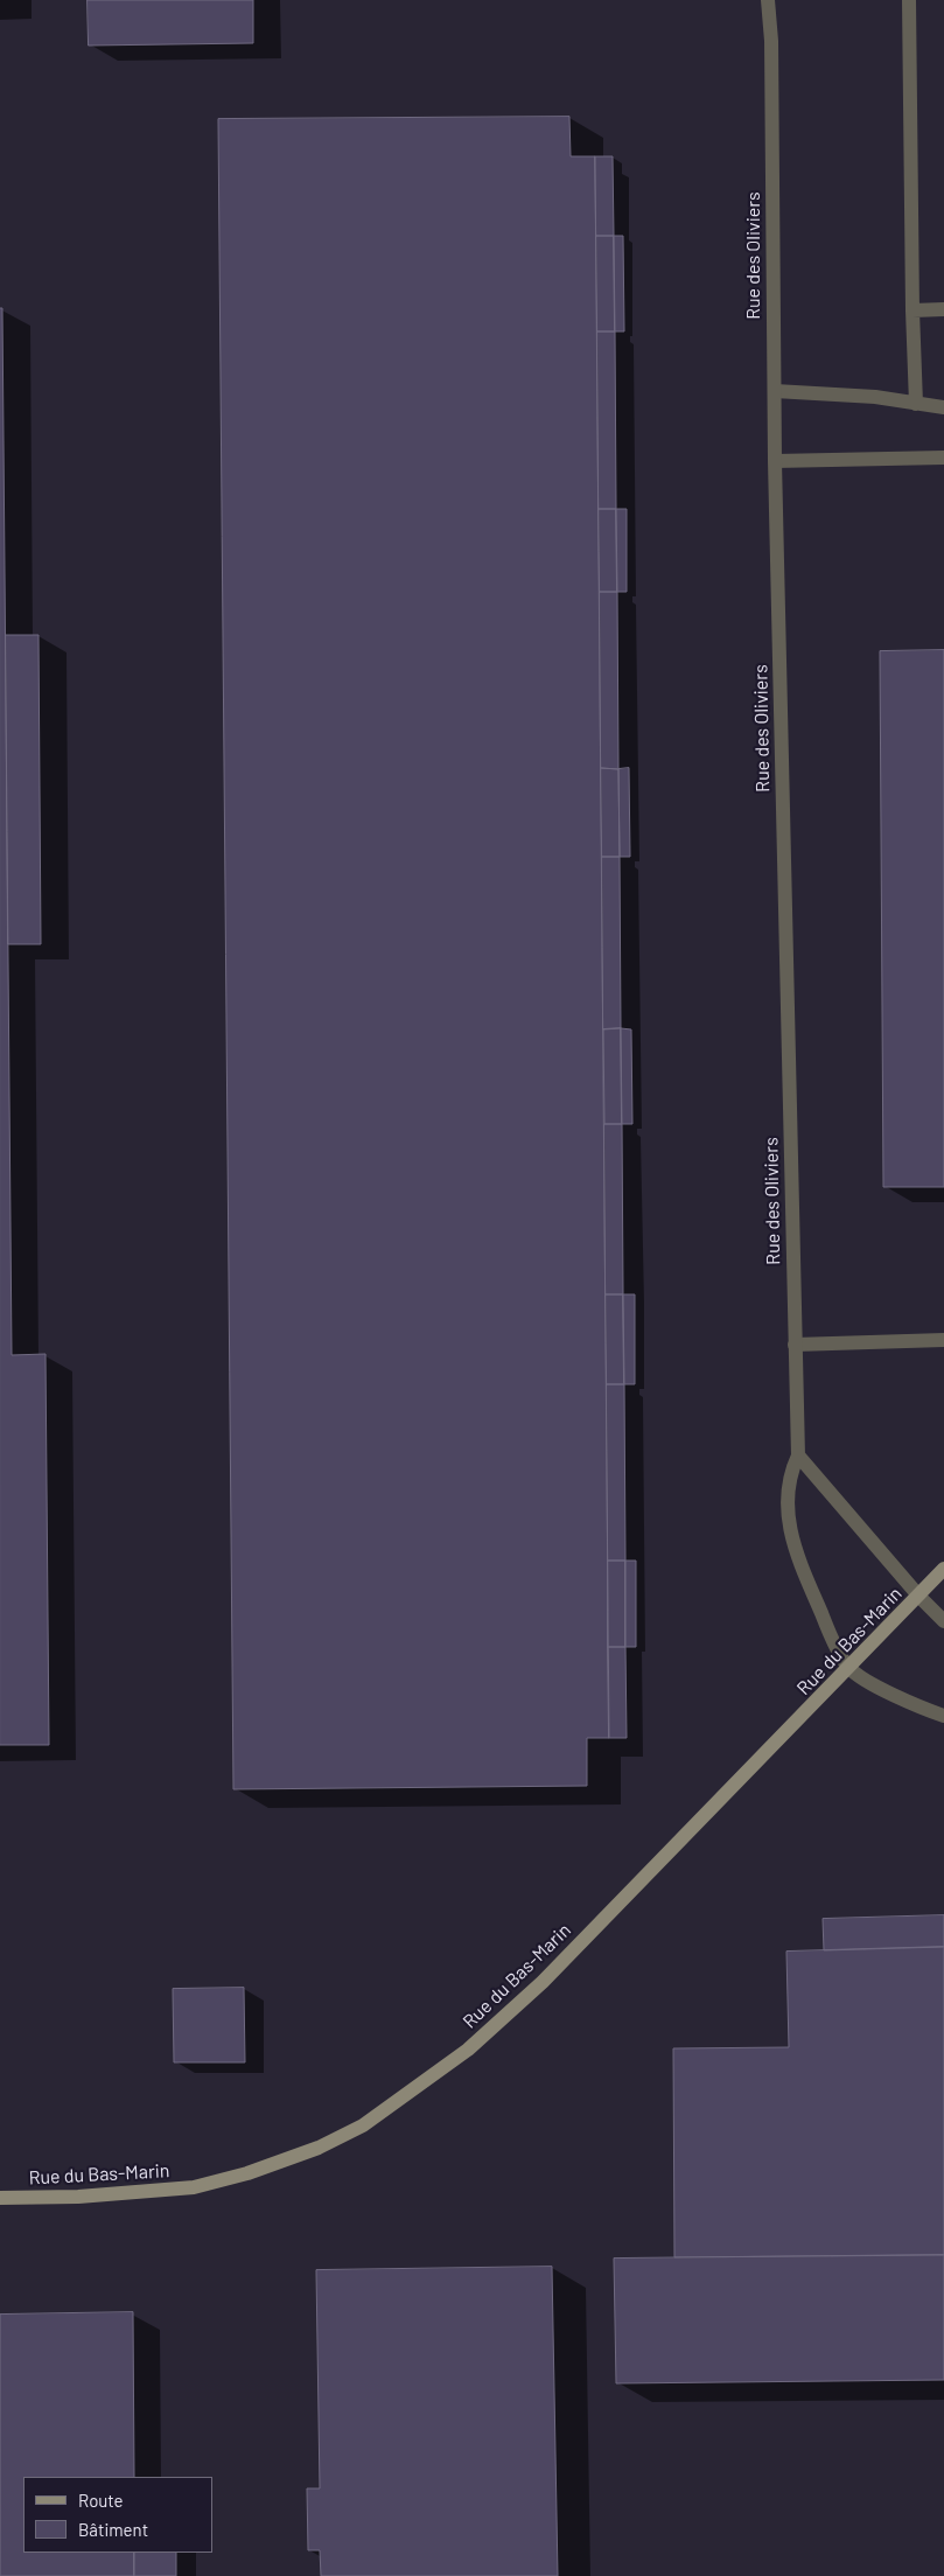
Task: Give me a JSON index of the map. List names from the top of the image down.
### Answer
{
  "streets": {
    "main road": ["Rue du Bas-Marin"],
    "street": ["Rue des Oliviers"]
  },
  "crossings": [
    ["Rue des Oliviers", "Rue du Bas-Marin"]
  ],
  "legend": ["Route", "Bâtiment"]
}
